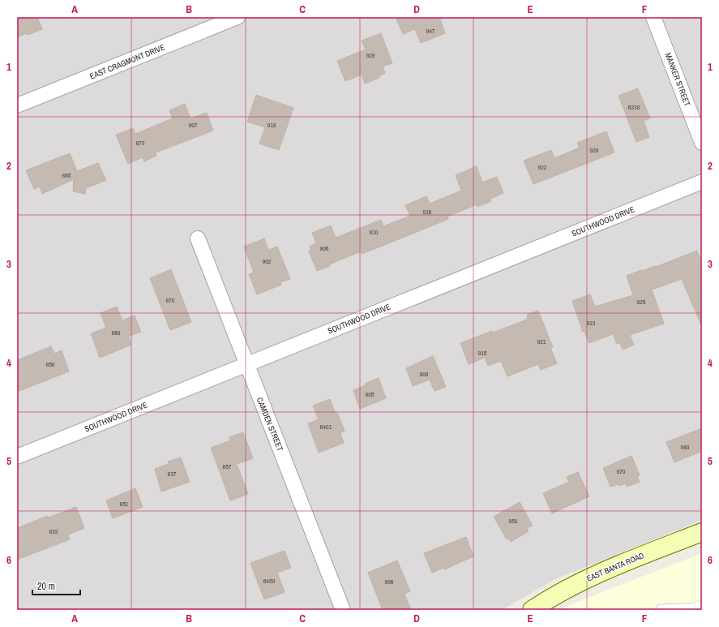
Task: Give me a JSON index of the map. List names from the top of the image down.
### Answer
{
  "streets": {
    "street": [
      "EAST CRAGMONT DRIVE",
      "MANKER STREET",
      "SOUTHWOOD DRIVE",
      "CAMDEN STREET",
      "EAST BANTA ROAD"
    ]
  },
  "crossings": [
    ["SOUTHWOOD DRIVE", "CAMDEN STREET"]
  ],
  "house_numbers": [
    "947",
    "929",
    "6330",
    "907",
    "919",
    "873",
    "928",
    "922",
    "865",
    "916",
    "910",
    "906",
    "902",
    "870",
    "925",
    "923",
    "860",
    "921",
    "915",
    "850",
    "909",
    "905",
    "6401",
    "980",
    "857",
    "970",
    "837",
    "851",
    "950",
    "833",
    "6450",
    "906"
  ],
  "scale_bar": "20 m",
  "grid": {
    "columns": [
      "A",
      "B",
      "C",
      "D",
      "E",
      "F"
    ],
    "rows": [
      "1",
      "2",
      "3",
      "4",
      "5",
      "6"
    ]
  }
}
